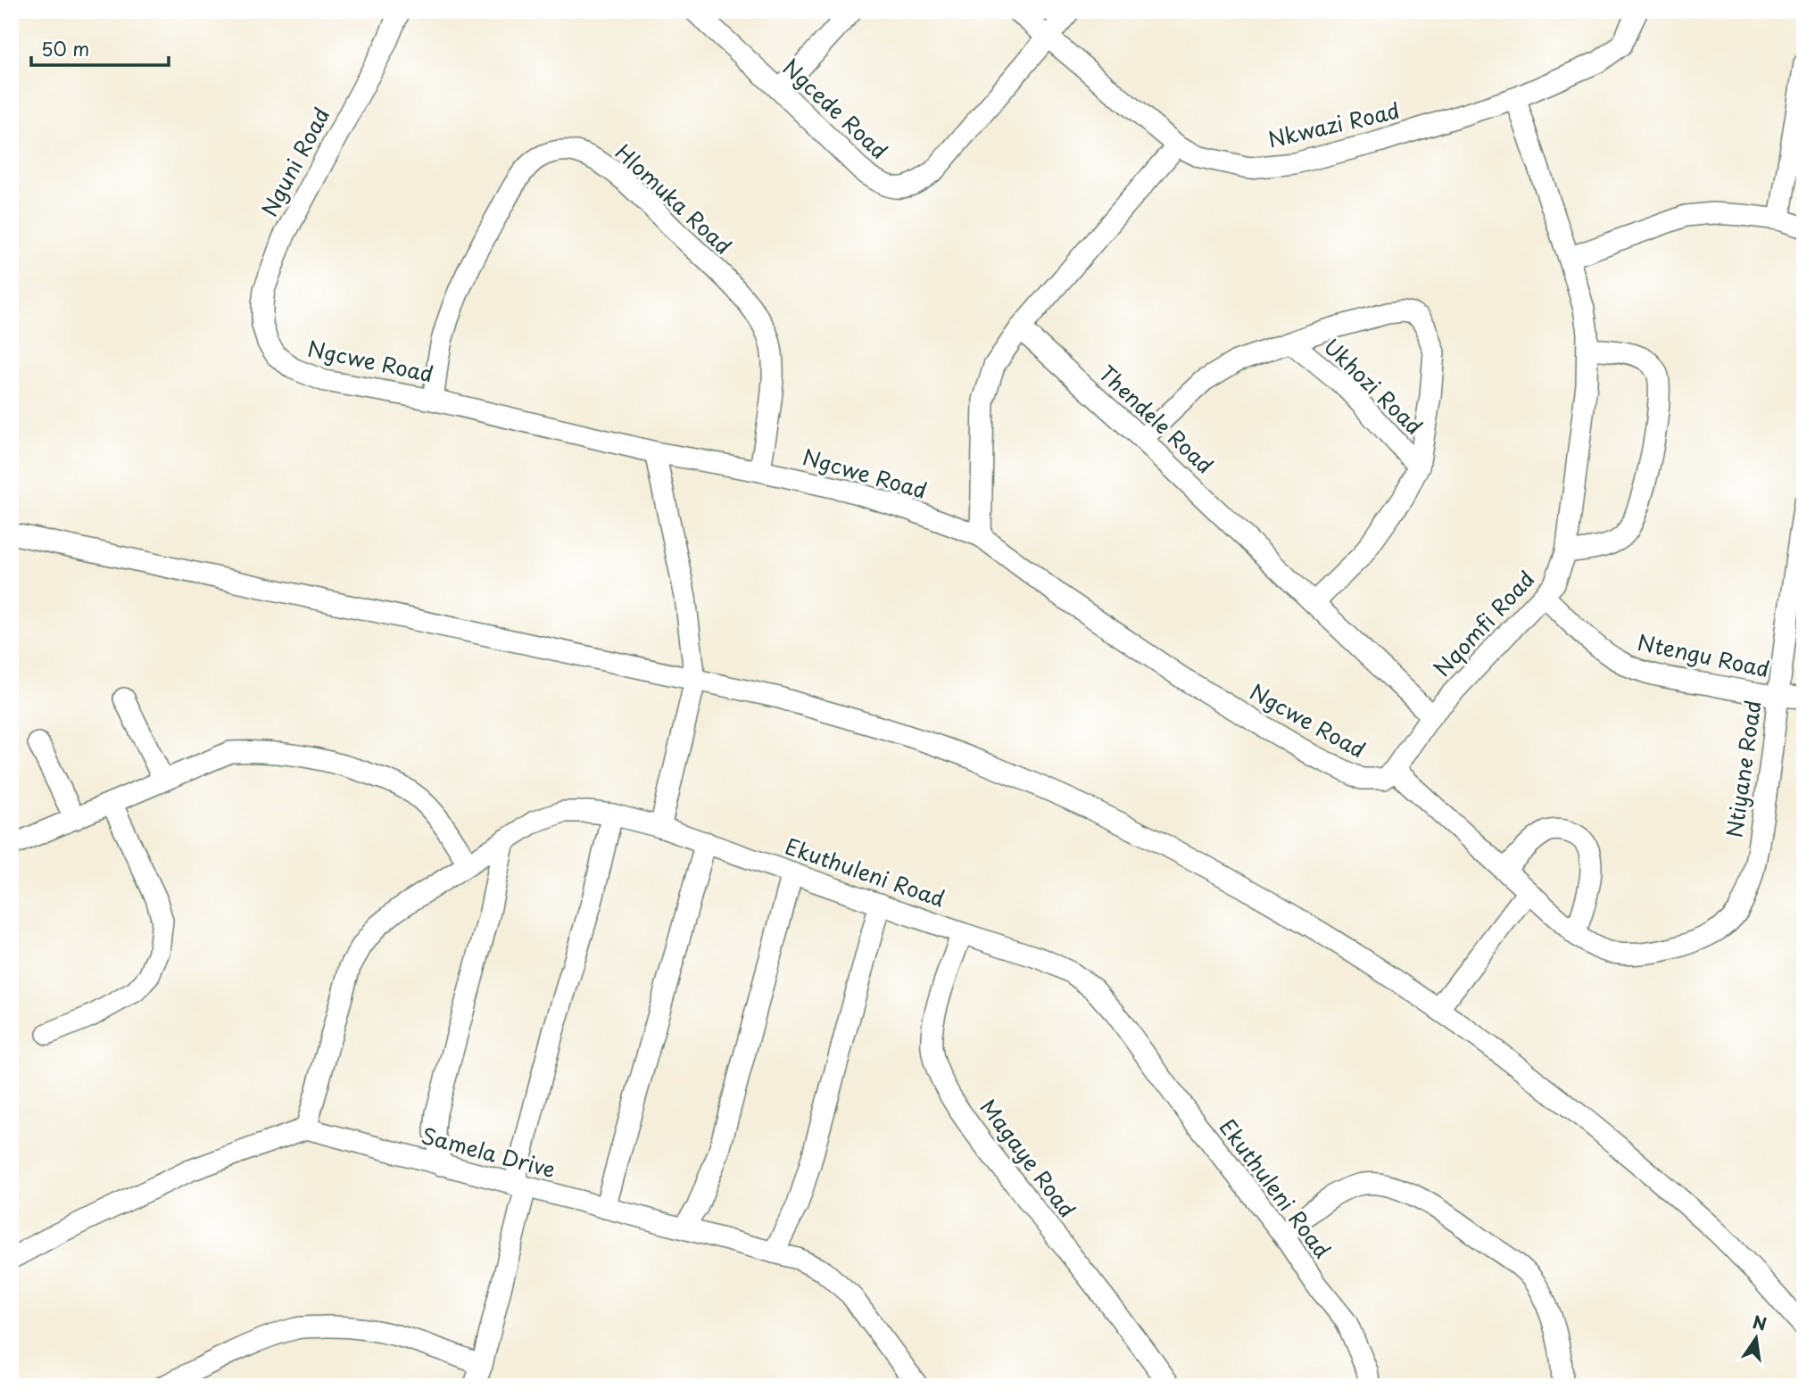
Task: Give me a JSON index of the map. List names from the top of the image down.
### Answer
{
  "streets": {
    "street": [
      "Ngcede Road",
      "Nkwazi Road",
      "Nguni Road",
      "Hlomuka Road",
      "Ngcwe Road",
      "Ukhozi Road",
      "Thendele Road",
      "Nqomfi Road",
      "Ntengu Road",
      "Ntiyane Road",
      "Ekuthuleni Road",
      "Samela Drive",
      "Magaye Road"
    ]
  },
  "crossings": [
    ["Ngcede Road", "Nkwazi Road"],
    ["Nkwazi Road", "Nqomfi Road"],
    ["Nguni Road", "Ngcwe Road"],
    ["Hlomuka Road", "Ngcwe Road"],
    ["Ngcwe Road", "Nqomfi Road"],
    ["Ukhozi Road", "Thendele Road"],
    ["Thendele Road", "Nqomfi Road"],
    ["Nqomfi Road", "Ntengu Road"],
    ["Ntengu Road", "Ntiyane Road"],
    ["Ekuthuleni Road", "Samela Drive"],
    ["Ekuthuleni Road", "Magaye Road"]
  ],
  "scale_bar": "50 m",
  "north": "top"
}
